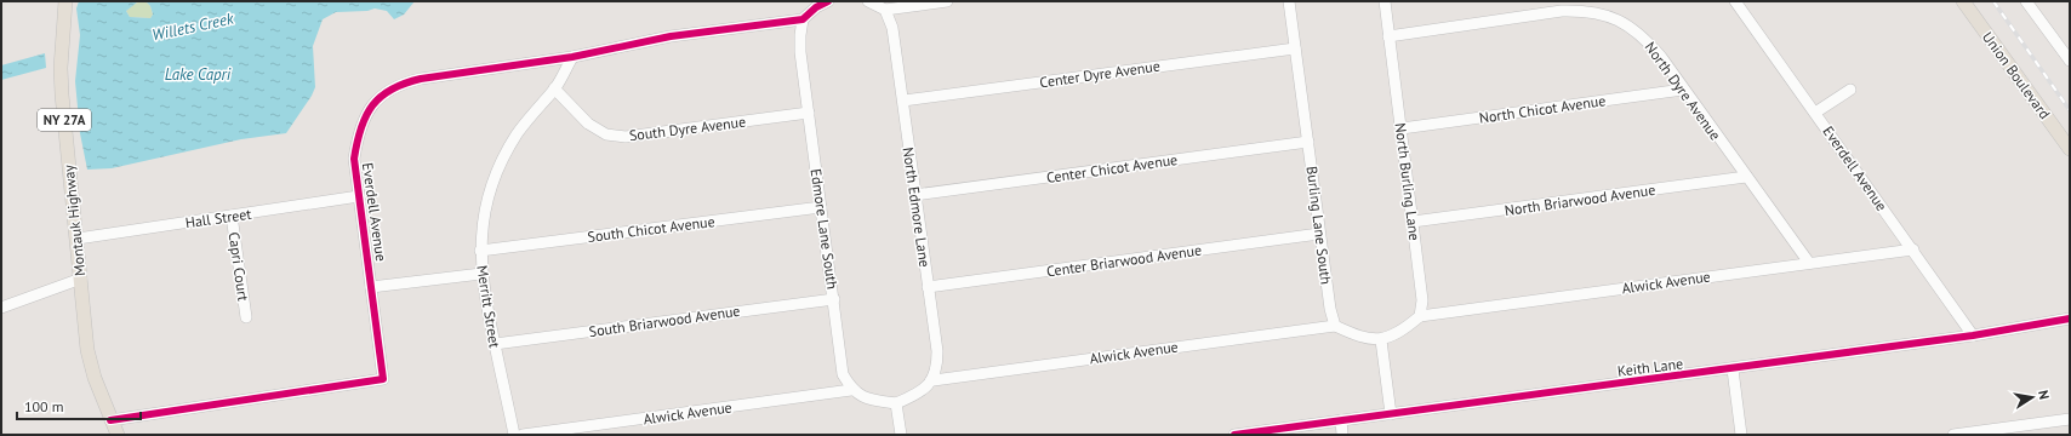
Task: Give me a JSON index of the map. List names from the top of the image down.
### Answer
{
  "streets": {
    "main road": ["Union Boulevard", "NY 27A", "Montauk Highway"],
    "street": [
      "Center Dyre Avenue",
      "North Dyre Avenue",
      "North Chicot Avenue",
      "South Dyre Avenue",
      "Center Chicot Avenue",
      "Everdell Avenue",
      "North Burling Lane",
      "North Briarwood Avenue",
      "North Edmore Lane",
      "Hall Street",
      "Burling Lane South",
      "South Chicot Avenue",
      "Edmore Lane South",
      "Center Briarwood Avenue",
      "Capri Court",
      "Alwick Avenue",
      "Merritt Street",
      "South Briarwood Avenue",
      "Keith Lane"
    ]
  },
  "crossings": [
    ["Center Dyre Avenue", "North Edmore Lane"],
    ["Center Dyre Avenue", "Burling Lane South"],
    ["North Dyre Avenue", "North Chicot Avenue"],
    ["North Dyre Avenue", "North Burling Lane"],
    ["North Dyre Avenue", "North Briarwood Avenue"],
    ["North Dyre Avenue", "Alwick Avenue"],
    ["North Chicot Avenue", "North Burling Lane"],
    ["South Dyre Avenue", "Edmore Lane South"],
    ["South Dyre Avenue", "Merritt Street"],
    ["Center Chicot Avenue", "North Edmore Lane"],
    ["Center Chicot Avenue", "Burling Lane South"],
    ["Everdell Avenue", "Hall Street"],
    ["Everdell Avenue", "Montauk Highway"],
    ["Everdell Avenue", "Edmore Lane South"],
    ["Everdell Avenue", "Alwick Avenue"],
    ["Everdell Avenue", "Merritt Street"],
    ["Everdell Avenue", "Keith Lane"],
    ["North Burling Lane", "North Briarwood Avenue"],
    ["North Burling Lane", "Alwick Avenue"],
    ["North Edmore Lane", "Center Briarwood Avenue"],
    ["North Edmore Lane", "Alwick Avenue"],
    ["Hall Street", "Montauk Highway"],
    ["Hall Street", "Capri Court"],
    ["Burling Lane South", "Center Briarwood Avenue"],
    ["Burling Lane South", "Alwick Avenue"],
    ["South Chicot Avenue", "Edmore Lane South"],
    ["South Chicot Avenue", "Merritt Street"],
    ["Edmore Lane South", "Alwick Avenue"],
    ["Edmore Lane South", "South Briarwood Avenue"],
    ["Merritt Street", "South Briarwood Avenue"]
  ],
  "water": ["Willets Creek", "Lake Capri"],
  "scale_bar": "100 m",
  "north": "right"
}
